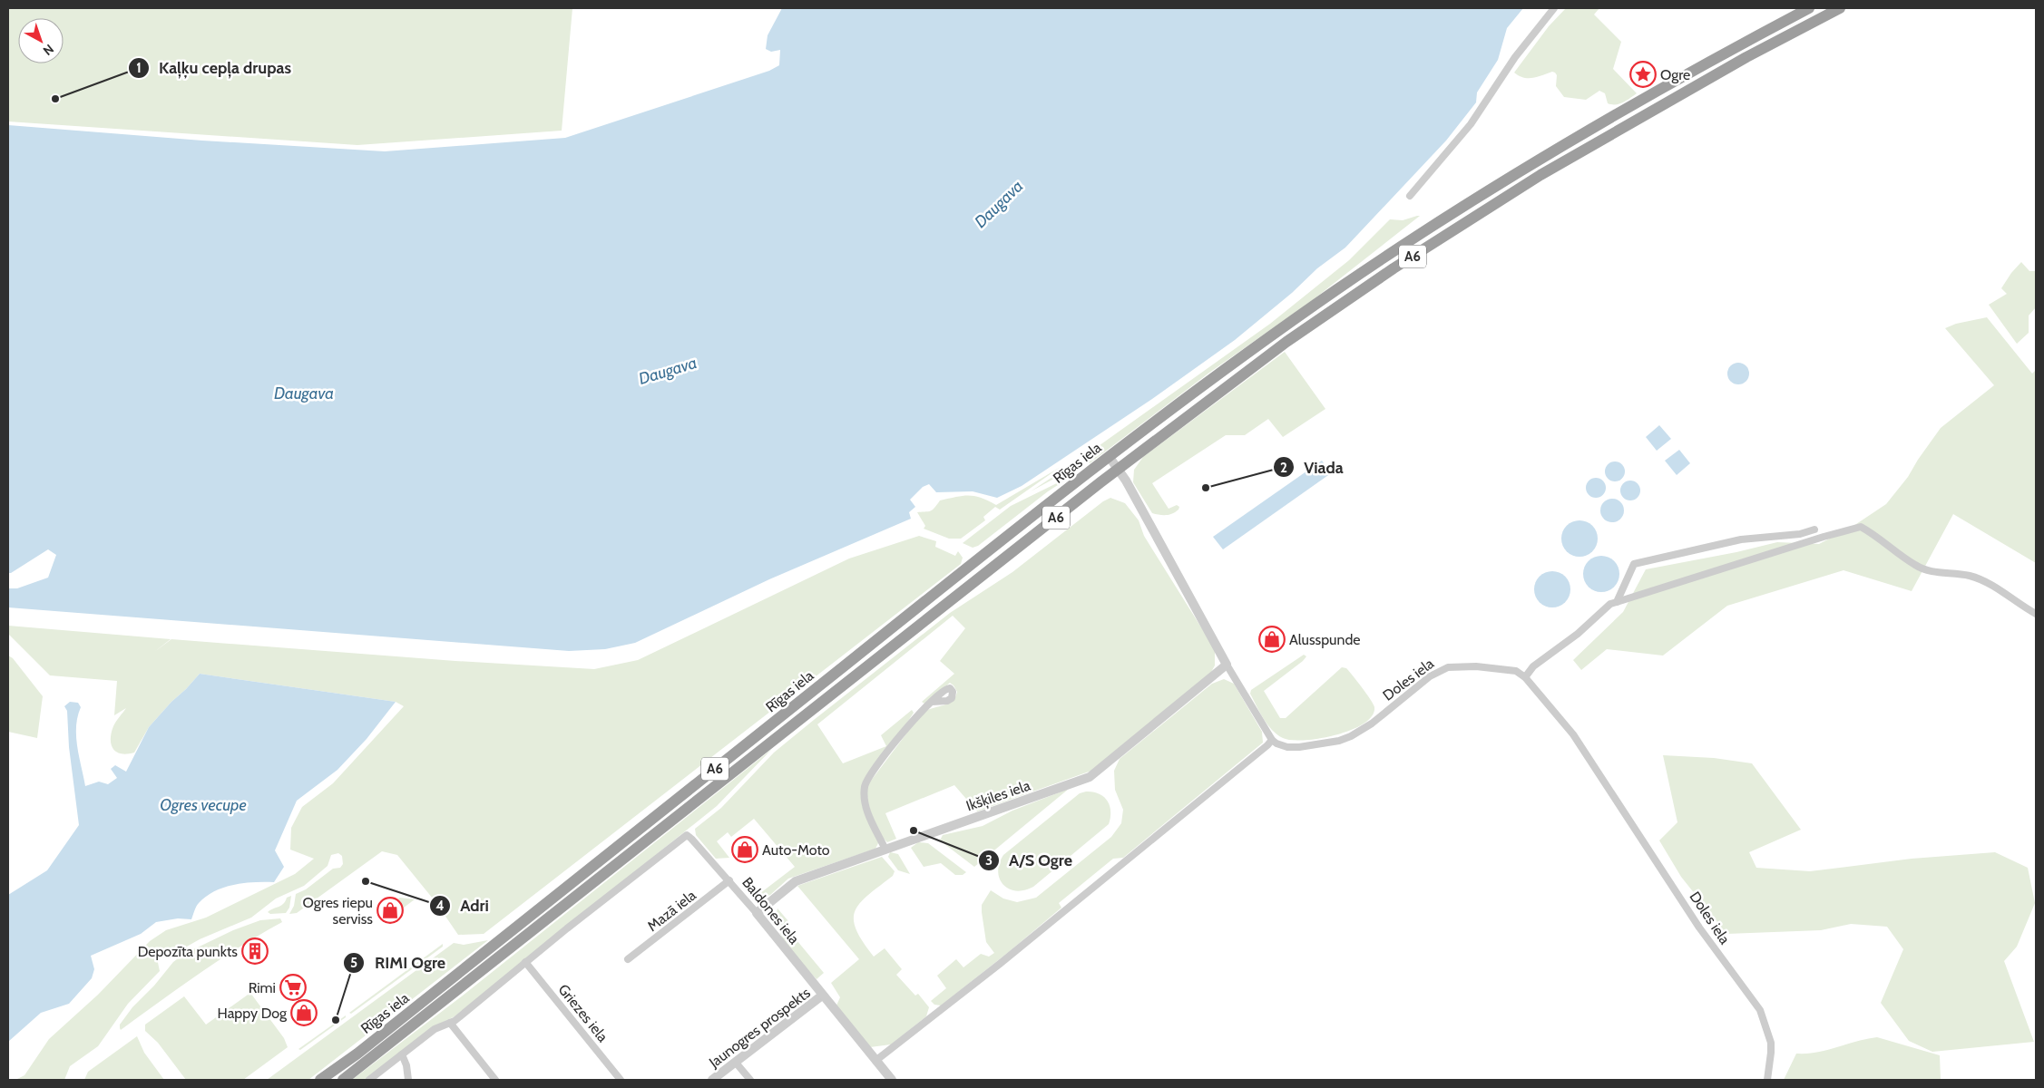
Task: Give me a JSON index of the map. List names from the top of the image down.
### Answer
{
  "streets": {
    "highway": ["A6", "Rīgas iela"],
    "street": [
      "Doles iela",
      "Ikšķiles iela",
      "Mazā iela",
      "Baldones iela",
      "Griezes iela",
      "Jaunogres prospekts"
    ]
  },
  "crossings": [
    ["Ikšķiles iela", "Baldones iela"],
    ["Mazā iela", "Baldones iela"],
    ["Baldones iela", "Griezes iela"],
    ["Baldones iela", "Jaunogres prospekts"]
  ],
  "water": ["Daugava", "Ogres vecupe"],
  "places": {
    "place": ["Ogre"],
    "other": [
      "Kaļķu cepļa drupas",
      "Viada",
      "A/S Ogre",
      "Adri",
      "RIMI Ogre"
    ],
    "shop": [
      "Alusspunde",
      "Auto-Moto",
      "Ogres riepu serviss",
      "Happy Dog"
    ],
    "building": ["Depozīta punkts"],
    "supermarket": ["Rimi"]
  },
  "north": "bottom right"
}
